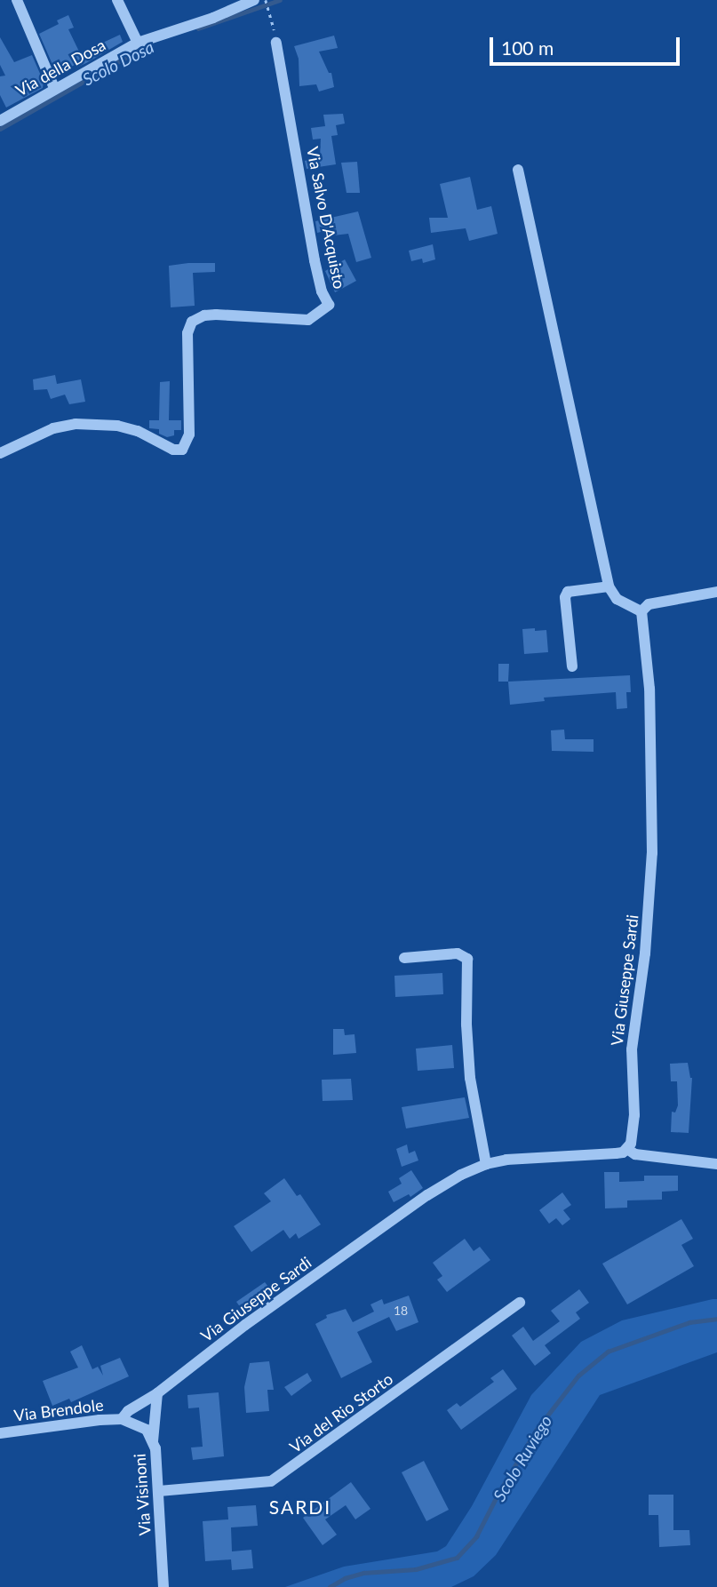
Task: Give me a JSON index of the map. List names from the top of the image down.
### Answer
{
  "streets": {
    "street": [
      "Via della Dosa",
      "Via Salvo D'Acquisto",
      "Via Giuseppe Sardi",
      "Via Brendole",
      "Via del Rio Storto",
      "Via Visinoni"
    ]
  },
  "crossings": [
    ["Via Giuseppe Sardi", "Via Brendole"],
    ["Via Giuseppe Sardi", "Via Visinoni"],
    ["Via Brendole", "Via Visinoni"],
    ["Via del Rio Storto", "Via Visinoni"]
  ],
  "districts": ["SARDI"],
  "water": ["Scolo Dosa", "Scolo Ruviego"],
  "house_numbers": ["18"],
  "scale_bar": "100 m"
}
